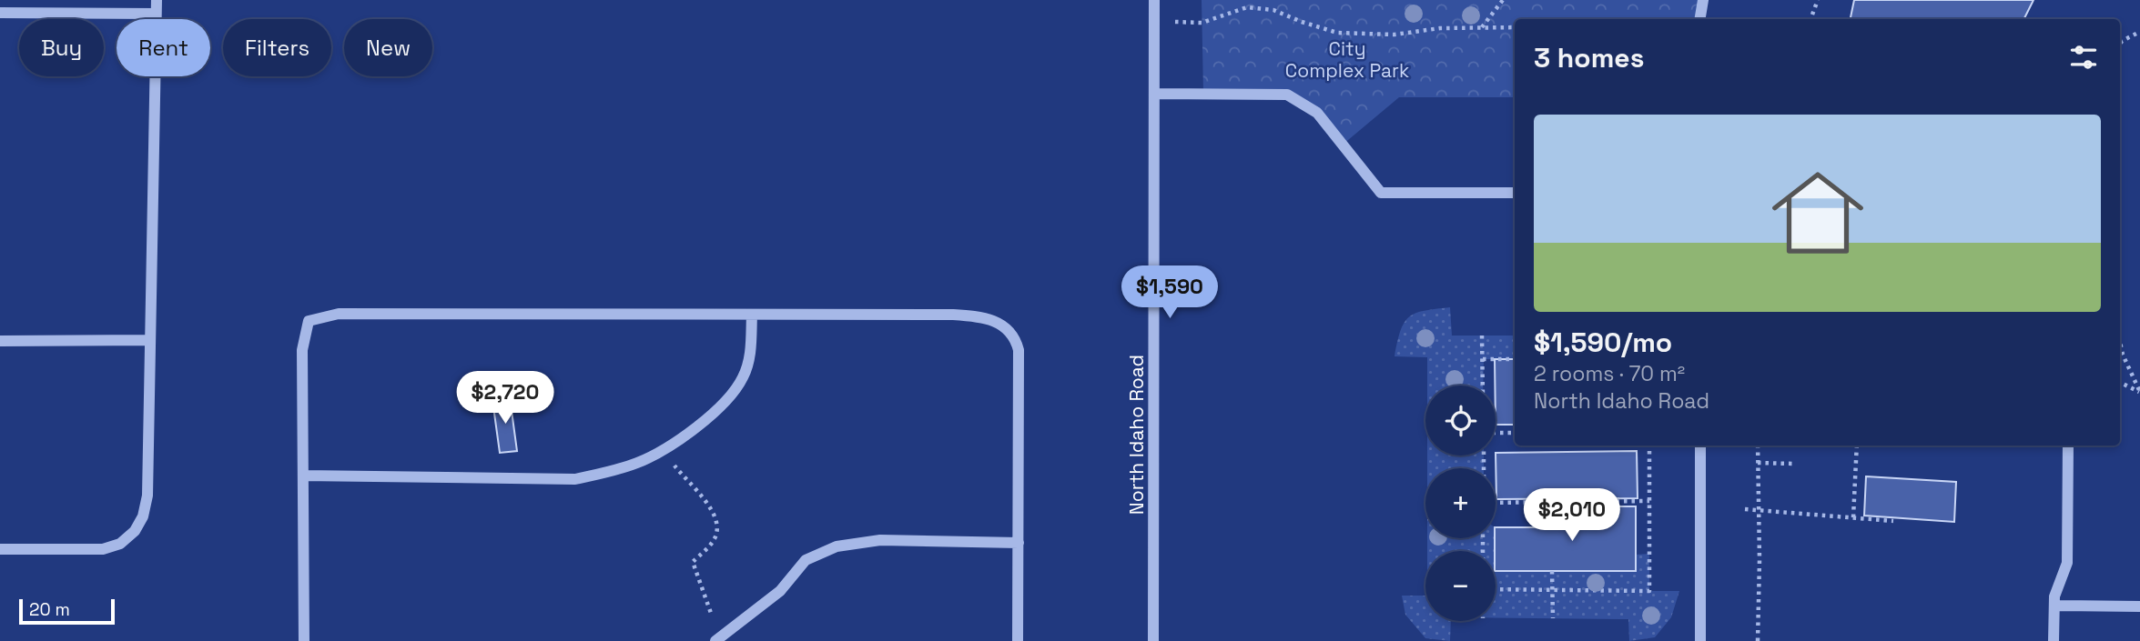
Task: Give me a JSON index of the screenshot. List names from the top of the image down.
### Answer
{
  "streets": {
    "street": ["North Idaho Road"]
  },
  "parks": ["City Complex Park"],
  "scale_bar": "20 m",
  "page": {
    "chip": [
      "Buy",
      "Rent",
      "Filters",
      "New"
    ],
    "heading": "3 homes",
    "list": [
      {
        "name": "$1,590/mo",
        "note": "2 rooms · 70 m² · North Idaho Road"
      }
    ],
    "price": ["$1,590", "$2,720", "$2,010"],
    "map_buttons": ["+", "−"],
    "scale": "20 m"
  }
}
